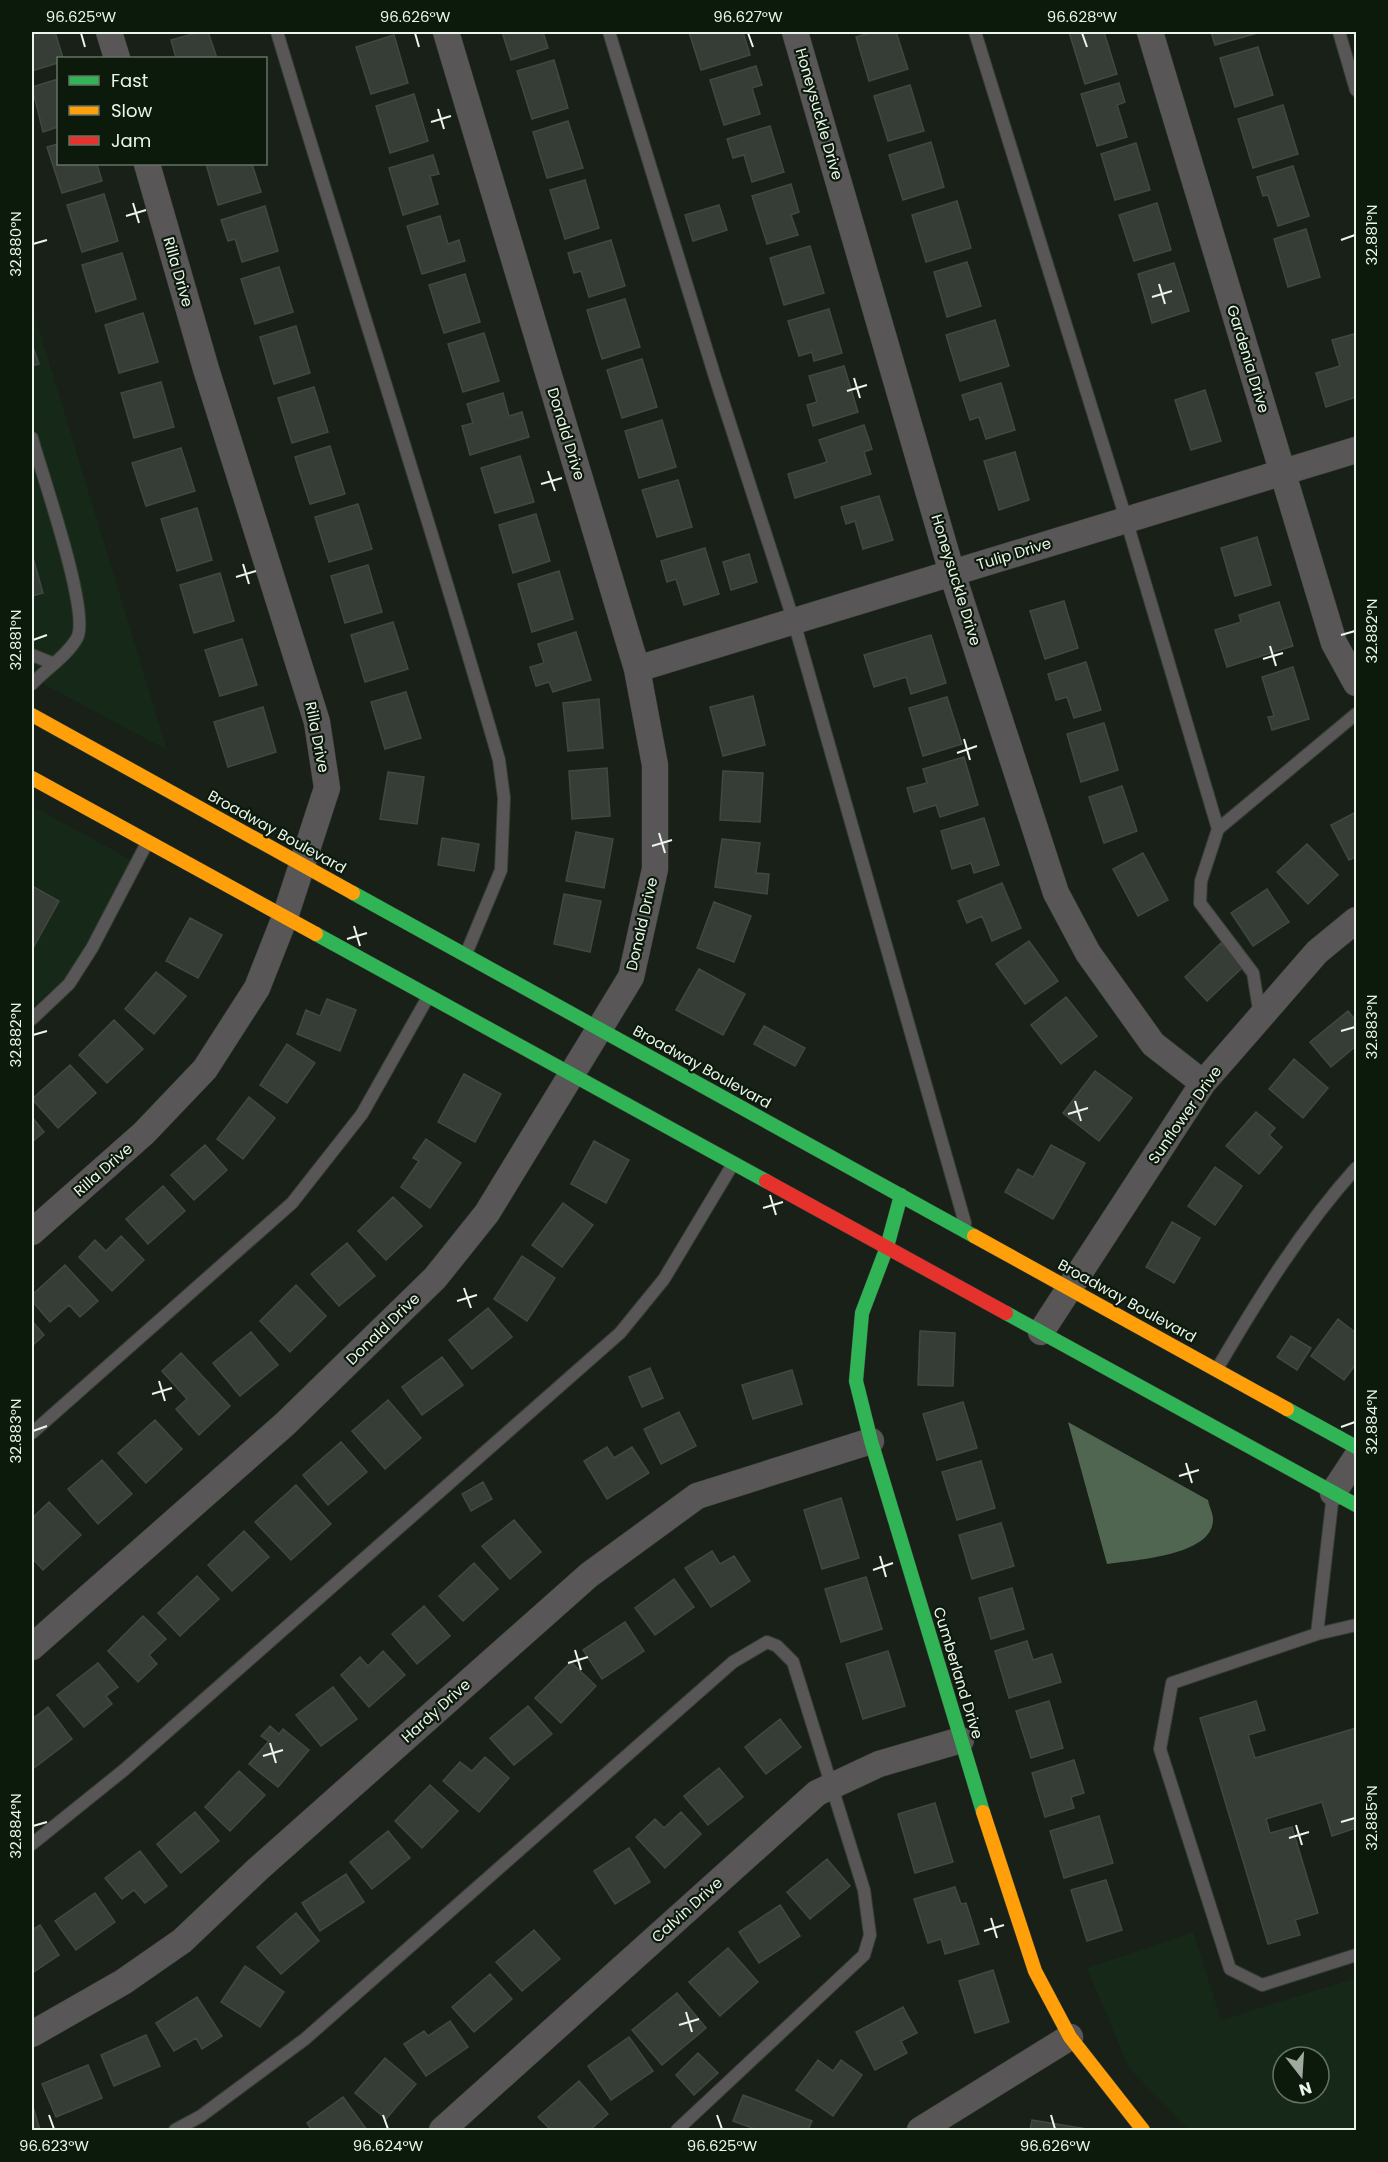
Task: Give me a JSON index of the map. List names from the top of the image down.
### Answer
{
  "streets": {
    "main road": ["Broadway Boulevard", "Cumberland Drive"],
    "street": [
      "Honeysuckle Drive",
      "Rilla Drive",
      "Gardenia Drive",
      "Donald Drive",
      "Tulip Drive",
      "Sunflower Drive",
      "Hardy Drive",
      "Calvin Drive"
    ]
  },
  "crossings": [
    ["Honeysuckle Drive", "Tulip Drive"],
    ["Honeysuckle Drive", "Sunflower Drive"],
    ["Rilla Drive", "Broadway Boulevard"],
    ["Gardenia Drive", "Tulip Drive"],
    ["Donald Drive", "Tulip Drive"],
    ["Donald Drive", "Broadway Boulevard"],
    ["Broadway Boulevard", "Sunflower Drive"],
    ["Broadway Boulevard", "Cumberland Drive"],
    ["Cumberland Drive", "Hardy Drive"],
    ["Cumberland Drive", "Calvin Drive"]
  ],
  "legend": ["Fast", "Slow", "Jam"],
  "north": "bottom",
  "coordinates": [
    "96.625°W",
    "96.626°W",
    "96.627°W",
    "96.628°W",
    "32.881°N",
    "32.880°N",
    "32.882°N",
    "32.883°N",
    "32.884°N",
    "32.885°N",
    "96.623°W",
    "96.624°W"
  ]
}
